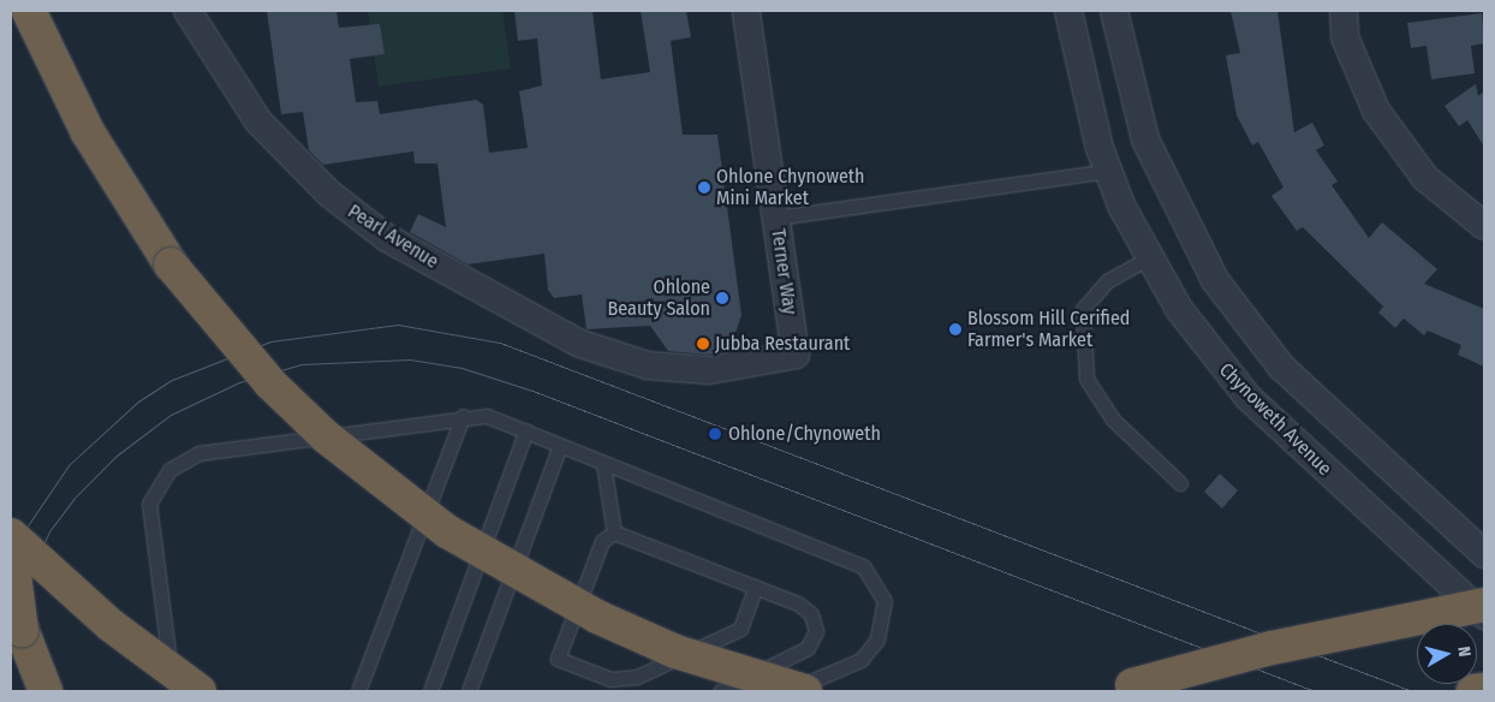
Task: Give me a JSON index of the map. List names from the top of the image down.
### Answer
{
  "streets": {
    "street": ["Pearl Avenue", "Terner Way", "Chynoweth Avenue"]
  },
  "crossings": [
    ["Pearl Avenue", "Terner Way"]
  ],
  "places": [
    "Ohlone Chynoweth Mini Market",
    "Ohlone Beauty Salon",
    "Blossom Hill Cerified Farmer's Market",
    "Jubba Restaurant",
    "Ohlone/Chynoweth"
  ],
  "north": "right"
}
